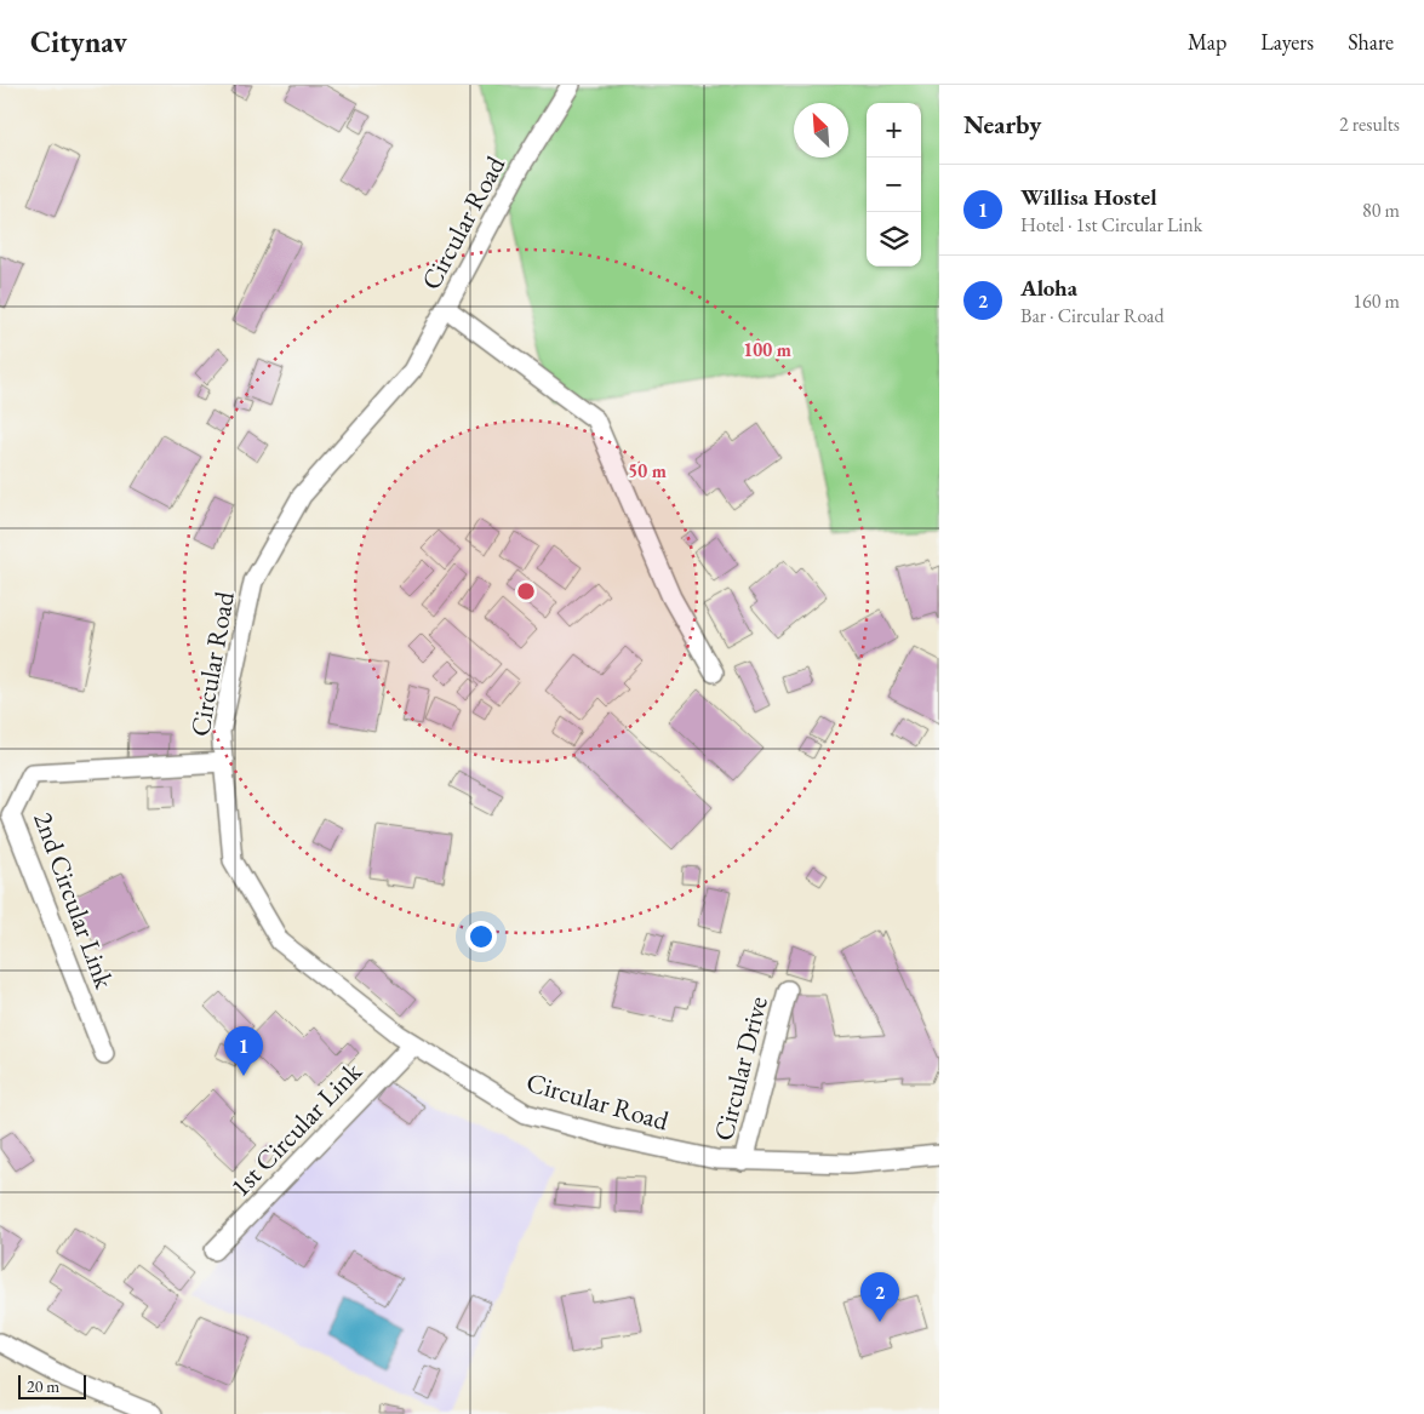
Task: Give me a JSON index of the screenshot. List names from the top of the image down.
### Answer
{
  "streets": {
    "street": [
      "Circular Road",
      "2nd Circular Link",
      "Circular Drive",
      "1st Circular Link"
    ]
  },
  "crossings": [
    ["Circular Road", "2nd Circular Link"],
    ["Circular Road", "Circular Drive"],
    ["Circular Road", "1st Circular Link"]
  ],
  "scale_bar": "20 m",
  "north": "top left",
  "page": {
    "header": "Citynav",
    "nav": ["Map", "Layers", "Share"],
    "heading": ["Nearby", "2 results"],
    "map_buttons": ["+", "−"],
    "list": [
      {
        "mark": "1",
        "name": "Willisa Hostel",
        "note": "Hotel · 1st Circular Link",
        "value": "80 m"
      },
      {
        "mark": "2",
        "name": "Aloha",
        "note": "Bar · Circular Road",
        "value": "160 m"
      }
    ],
    "pins": ["1", "2"],
    "scale": "20 m"
  },
  "rings": ["100 m", "50 m"]
}
